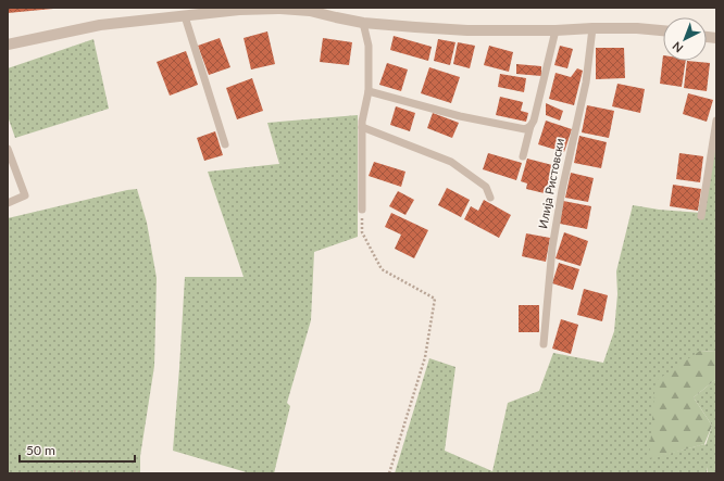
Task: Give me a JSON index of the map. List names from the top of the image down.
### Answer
{
  "streets": {
    "lane": ["Илија Ристовски"]
  },
  "scale_bar": "50 m",
  "north": "bottom left"
}
